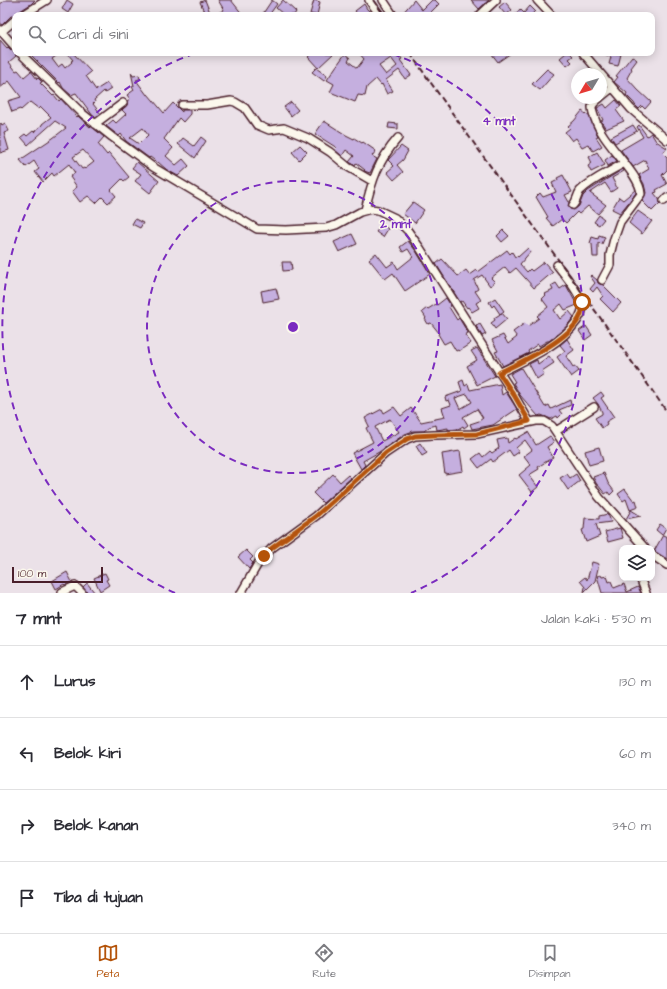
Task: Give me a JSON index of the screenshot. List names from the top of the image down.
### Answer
{
  "scale_bar": "100 m",
  "north": "bottom left",
  "page": {
    "search": "Cari di sini",
    "scale": "100 m",
    "heading": ["7 mnt", "Jalan kaki · 530 m"],
    "list": [
      ["Lurus", "130 m"],
      ["Belok kiri", "60 m"],
      ["Belok kanan", "340 m"],
      "Tiba di tujuan"
    ],
    "nav": ["Peta", "Rute", "Disimpan"]
  },
  "rings": ["4 mnt", "2 mnt"]
}
